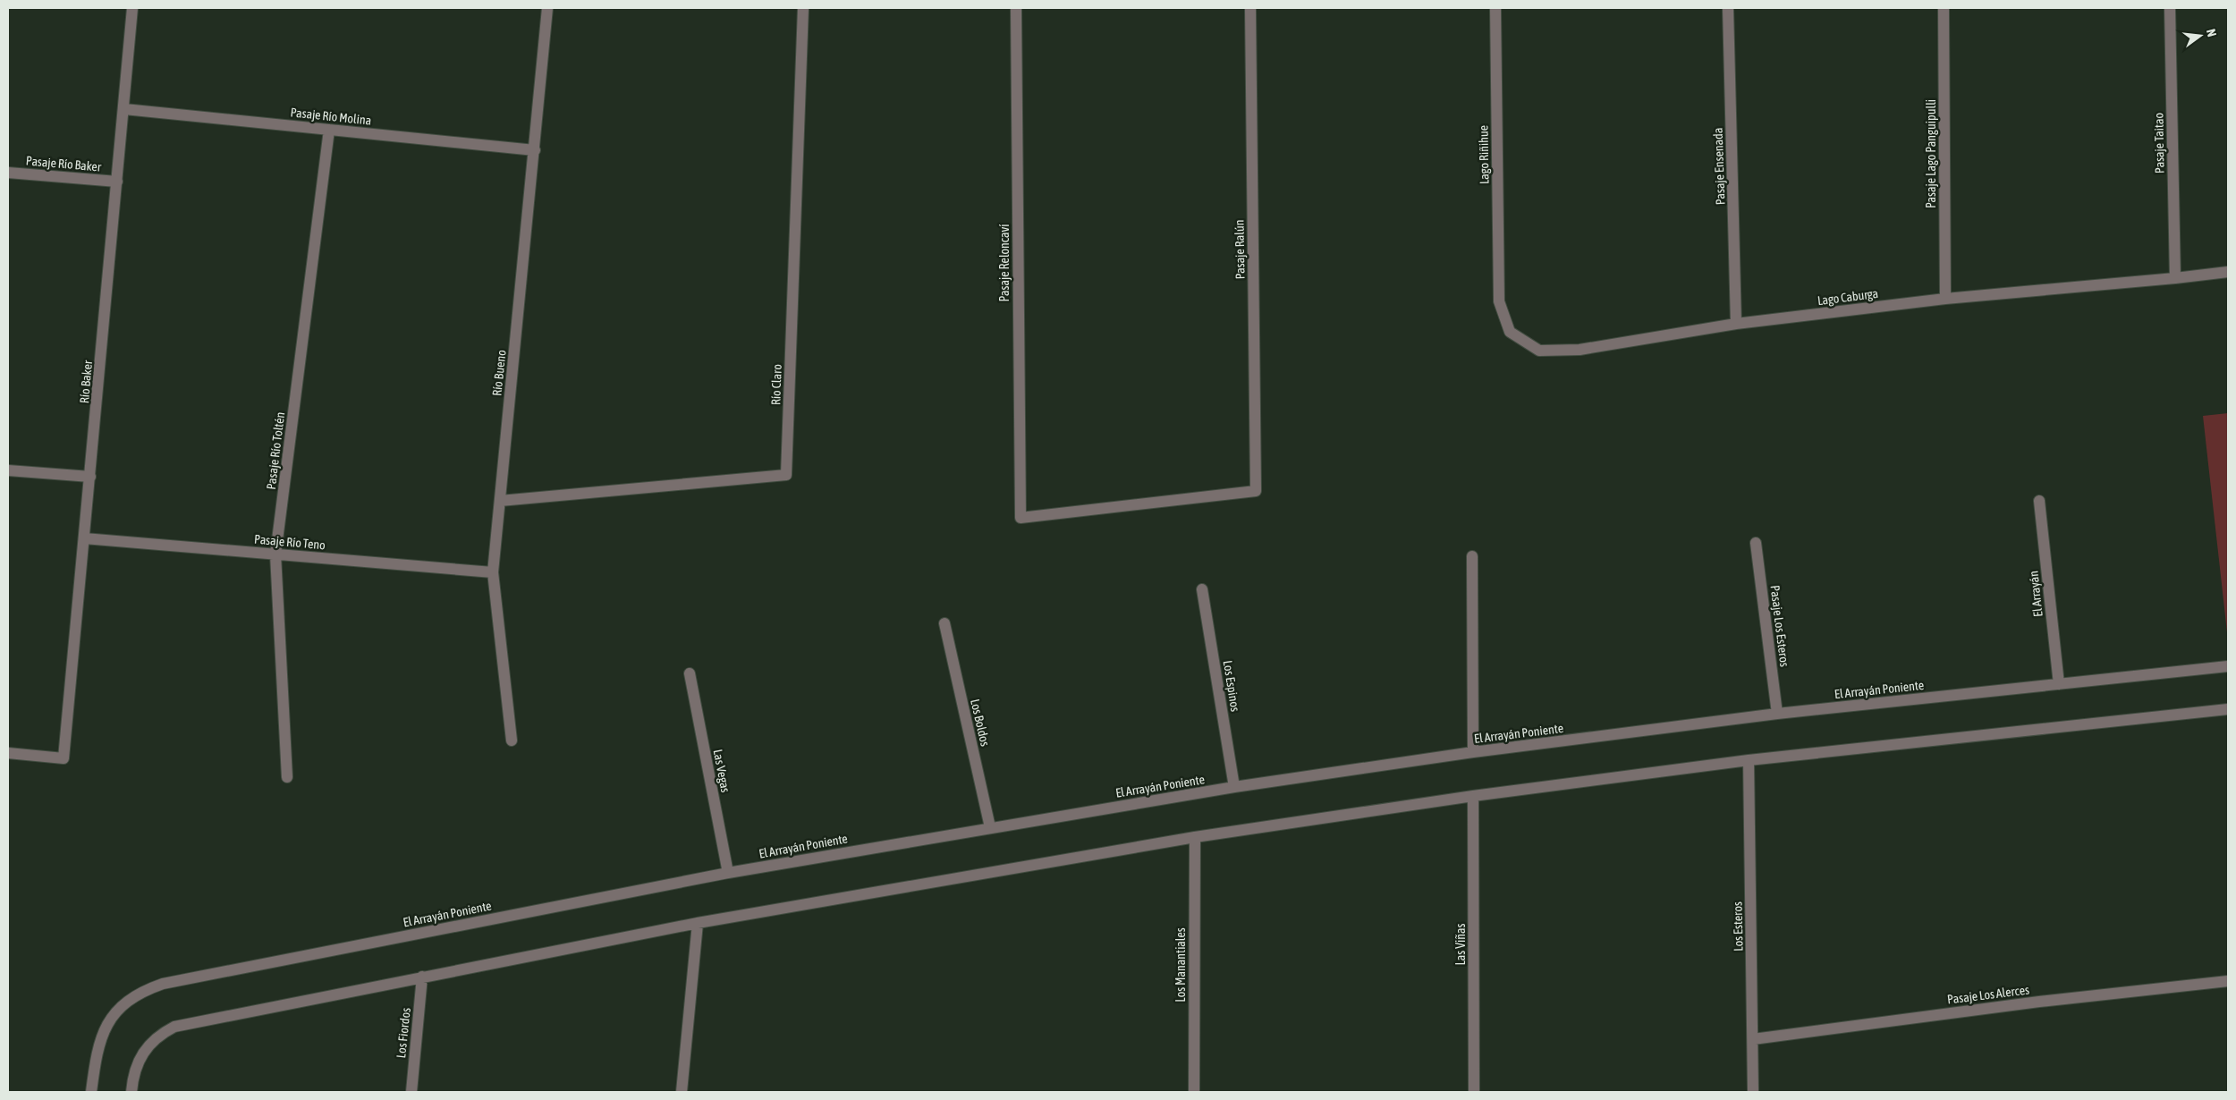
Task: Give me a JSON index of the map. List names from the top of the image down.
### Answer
{
  "streets": {
    "street": [
      "Pasaje Río Molina",
      "Pasaje Taitao",
      "Pasaje Lago Panguipulli",
      "Lago Riñihue",
      "Pasaje Río Baker",
      "Pasaje Ensenada",
      "Pasaje Ralún",
      "Pasaje Reloncaví",
      "Lago Caburga",
      "Río Bueno",
      "Río Baker",
      "Río Claro",
      "Pasaje Río Toltén",
      "Pasaje Río Teno",
      "El Arrayán",
      "Pasaje Los Esteros",
      "Los Espinos",
      "El Arrayán Poniente",
      "Los Boldos",
      "Las Vegas",
      "Los Esteros",
      "Las Viñas",
      "Los Manantiales",
      "Pasaje Los Alerces",
      "Los Fiordos"
    ]
  },
  "crossings": [
    ["Pasaje Río Molina", "Río Bueno"],
    ["Pasaje Río Molina", "Río Baker"],
    ["Pasaje Río Molina", "Pasaje Río Toltén"],
    ["Pasaje Taitao", "Lago Caburga"],
    ["Pasaje Lago Panguipulli", "Lago Caburga"],
    ["Lago Riñihue", "Lago Caburga"],
    ["Pasaje Río Baker", "Río Baker"],
    ["Pasaje Ensenada", "Lago Caburga"],
    ["Pasaje Ralún", "Pasaje Reloncaví"],
    ["Río Bueno", "Río Claro"],
    ["Río Bueno", "Pasaje Río Teno"],
    ["Río Baker", "Pasaje Río Teno"],
    ["Pasaje Río Toltén", "Pasaje Río Teno"],
    ["El Arrayán", "El Arrayán Poniente"],
    ["Pasaje Los Esteros", "El Arrayán Poniente"],
    ["Los Espinos", "El Arrayán Poniente"],
    ["El Arrayán Poniente", "Los Boldos"],
    ["El Arrayán Poniente", "Las Vegas"],
    ["Los Esteros", "Pasaje Los Alerces"]
  ],
  "north": "right"
}
